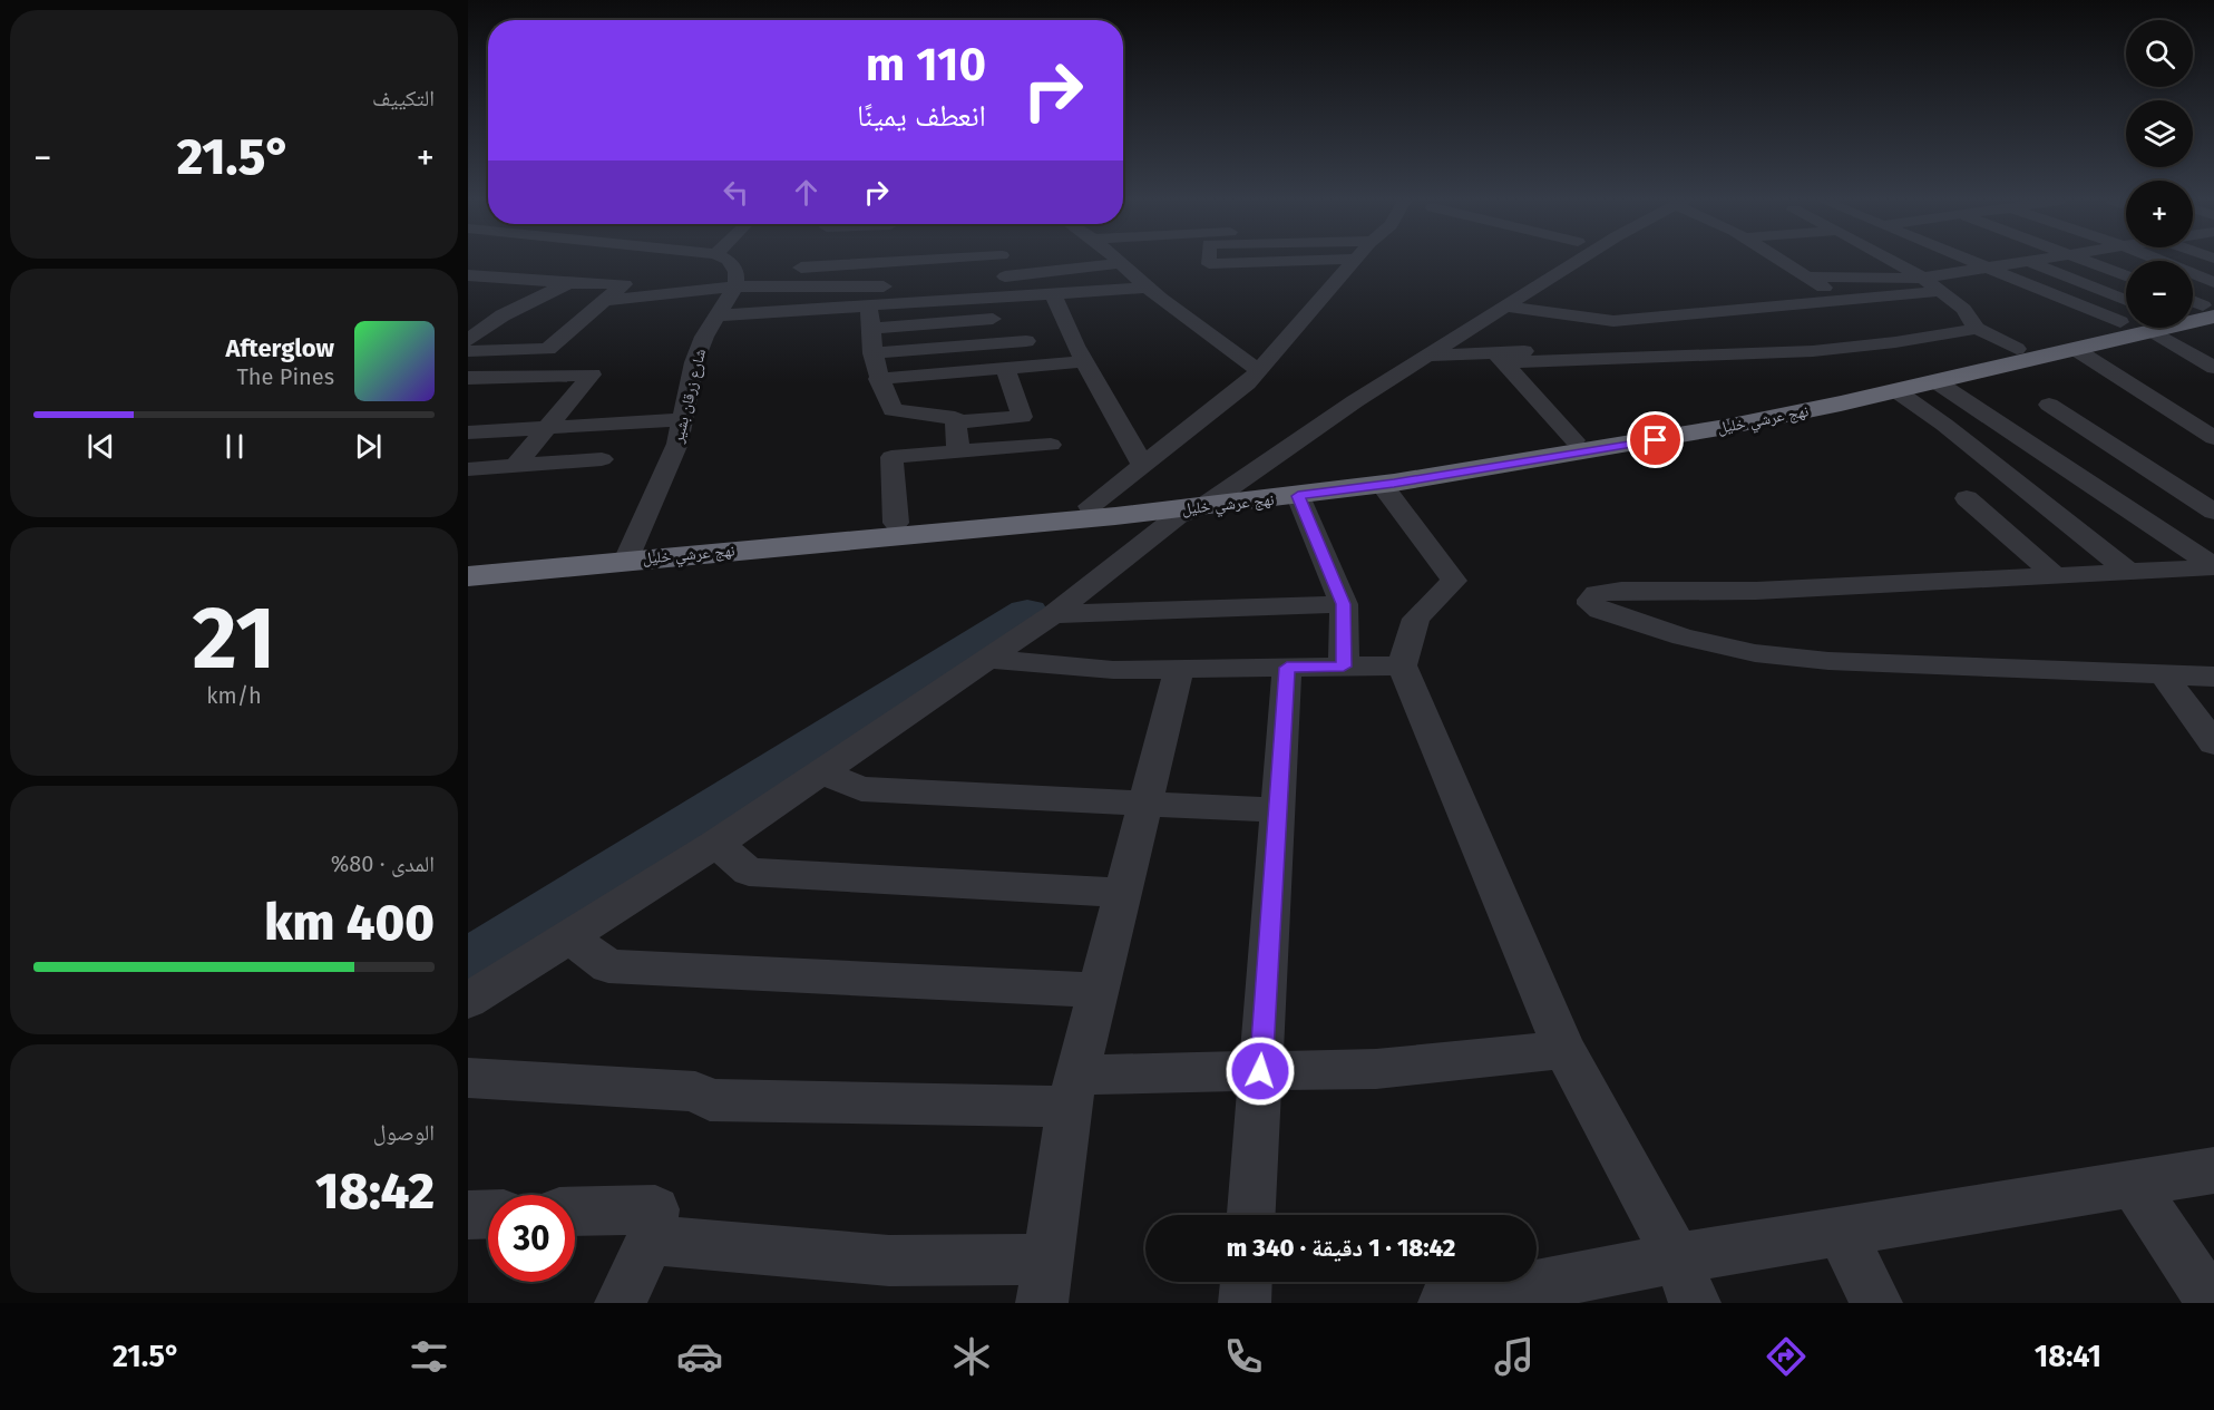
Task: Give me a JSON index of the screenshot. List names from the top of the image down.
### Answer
{
  "streets": {
    "highway": ["نهج عرشي خليل"],
    "street": ["شارع زرقان بشير"]
  },
  "crossings": [
    ["شارع زرقان بشير", "نهج عرشي خليل"]
  ],
  "page": {
    "tile": [
      "التكييف",
      ["21", "km/h"],
      ["المدى · 80%", "400 km"],
      ["الوصول", "18:42"]
    ],
    "map_buttons": ["+", "−"],
    "turn": ["110 m", "انعطف يمينًا"],
    "heat": ["−", "21.5°", "+"],
    "song": ["Afterglow", "The Pines"],
    "limit": "30",
    "trip": "18:42 · 1 دقيقة · 340 m",
    "tabs": ["18:41", "21.5°"]
  }
}
